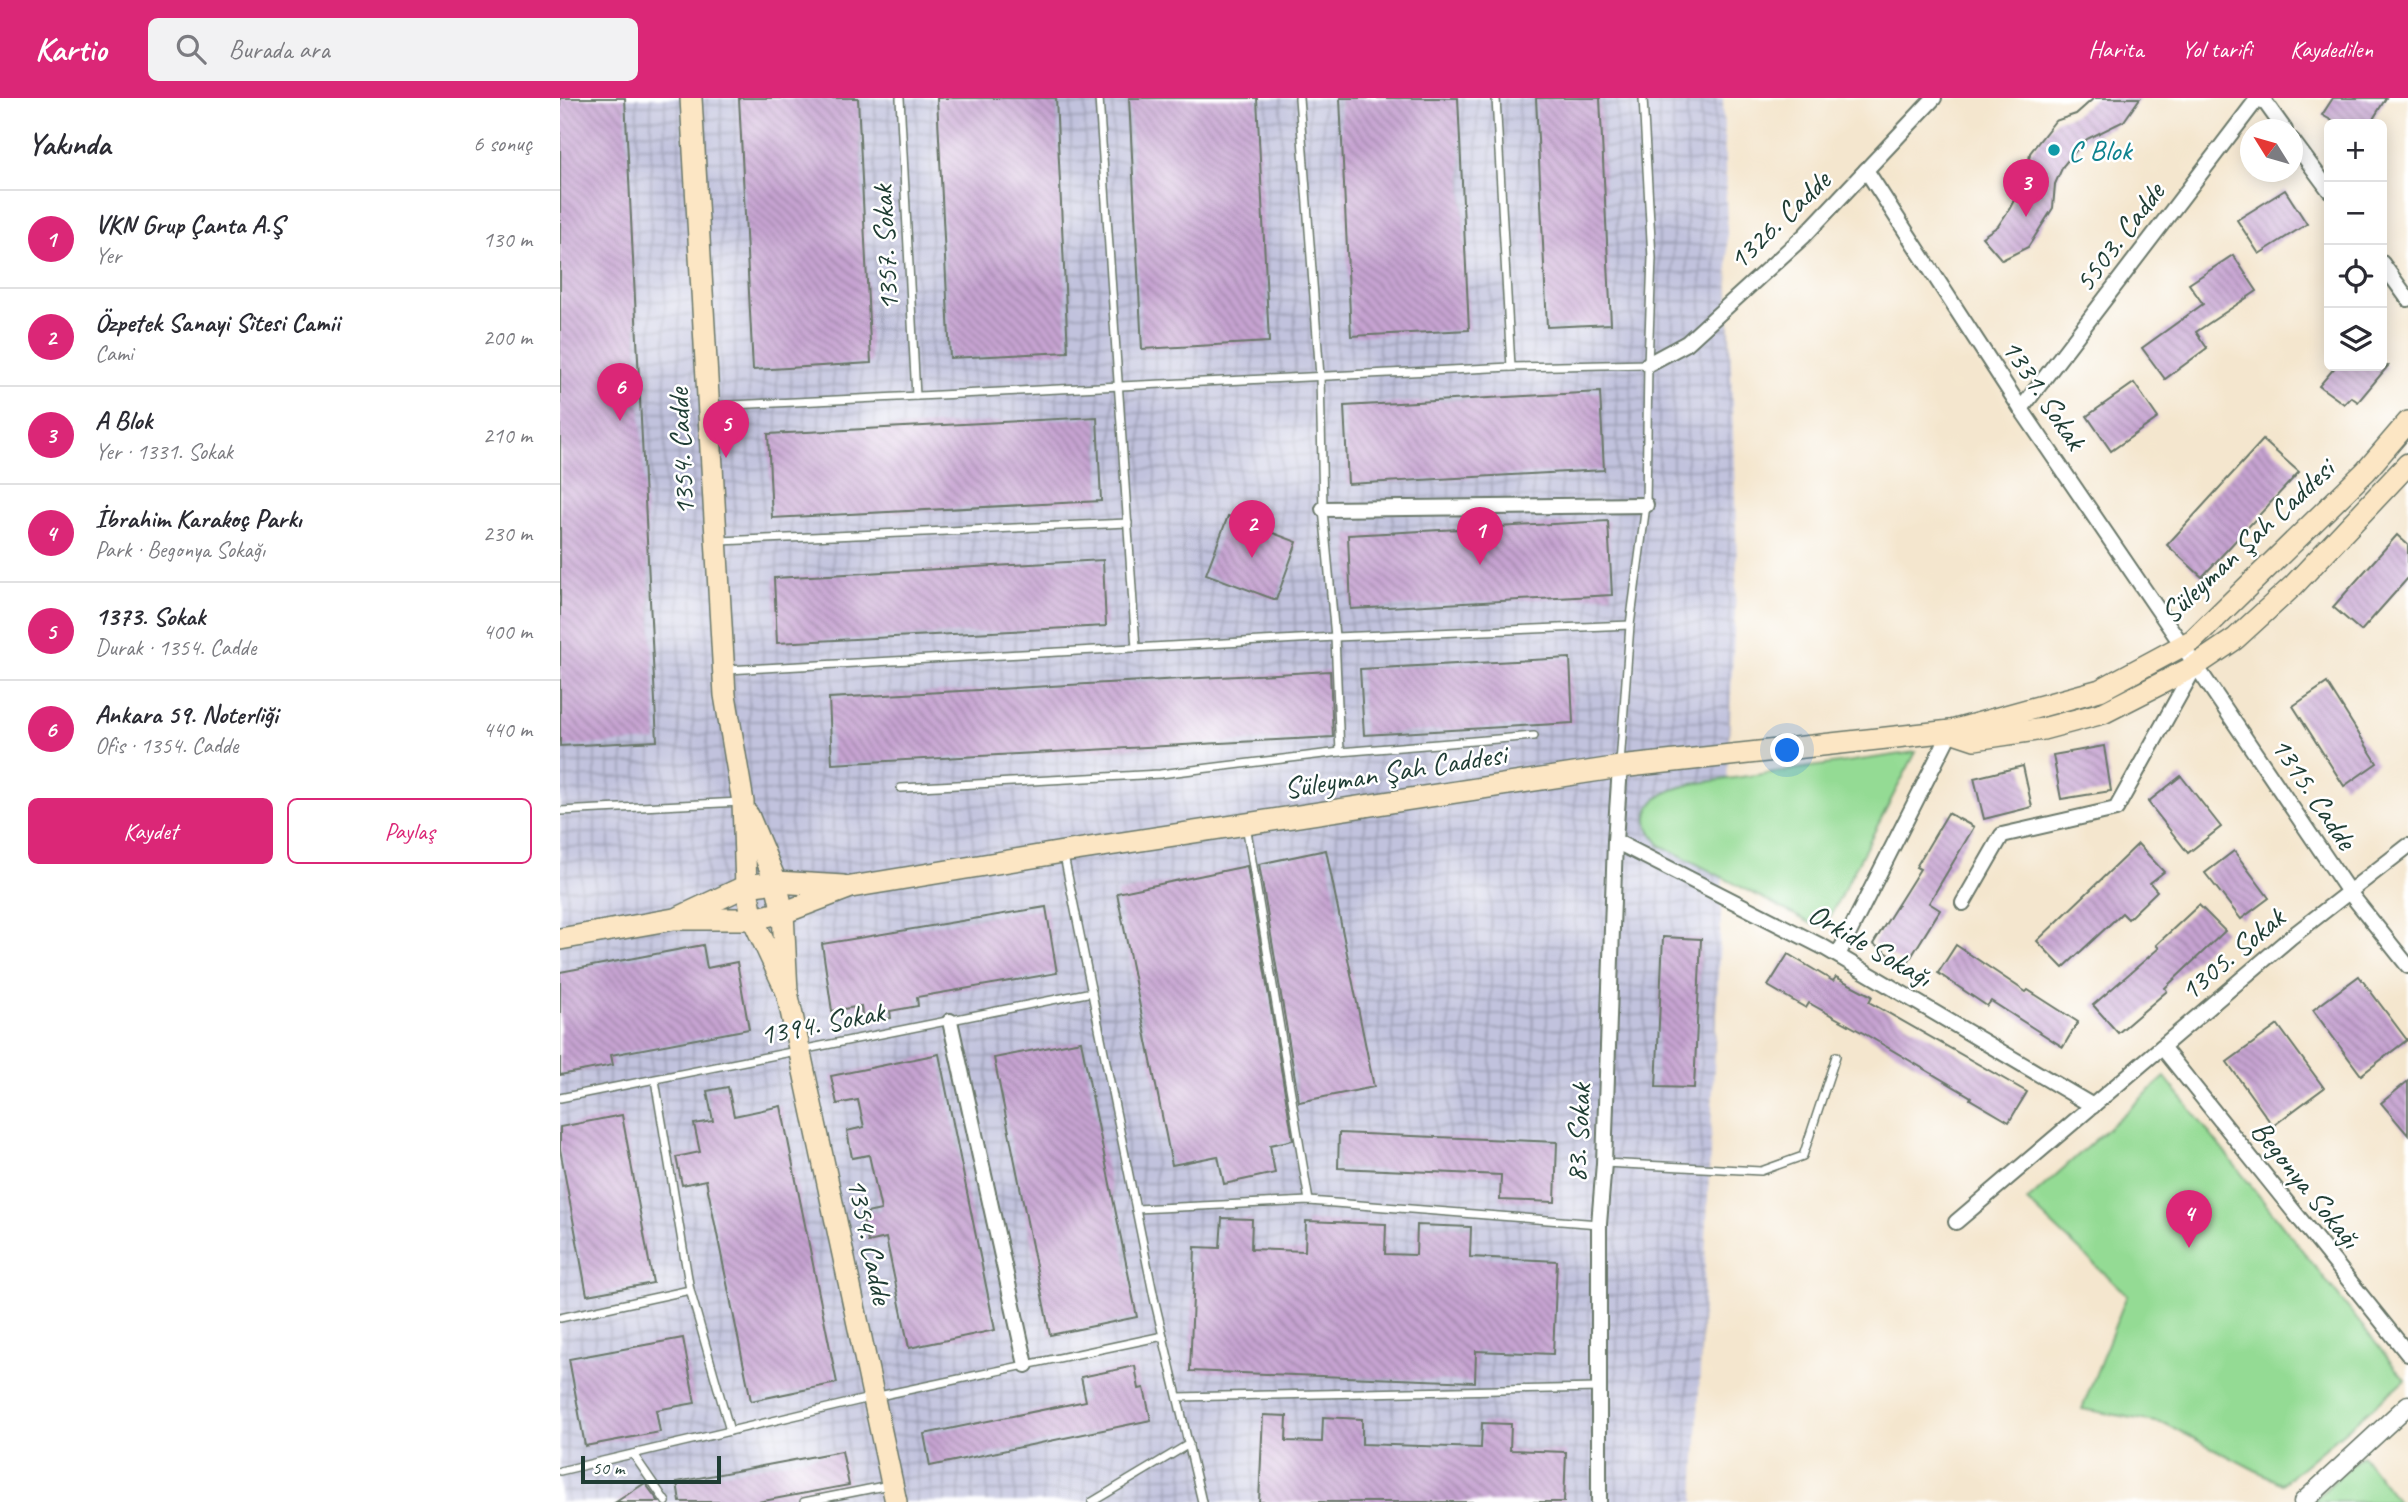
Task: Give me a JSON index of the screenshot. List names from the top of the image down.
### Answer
{
  "streets": {
    "main road": ["1354. Cadde", "Süleyman Şah Caddesi"],
    "street": [
      "1326. Cadde",
      "5503. Cadde",
      "1331. Sokak",
      "1315. Cadde",
      "Orkide Sokağı",
      "1305. Sokak",
      "83. Sokak",
      "Begonya Sokağı"
    ],
    "lane": ["1357. Sokak", "1394. Sokak"]
  },
  "crossings": [
    ["1326. Cadde", "1331. Sokak"],
    ["5503. Cadde", "1331. Sokak"],
    ["1331. Sokak", "Süleyman Şah Caddesi"],
    ["1331. Sokak", "1315. Cadde"],
    ["1354. Cadde", "1394. Sokak"],
    ["Süleyman Şah Caddesi", "1315. Cadde"],
    ["Süleyman Şah Caddesi", "83. Sokak"],
    ["1315. Cadde", "1305. Sokak"],
    ["Orkide Sokağı", "1305. Sokak"],
    ["Orkide Sokağı", "83. Sokak"],
    ["1305. Sokak", "Begonya Sokağı"]
  ],
  "places": ["C Blok"],
  "scale_bar": "50 m",
  "north": "top left",
  "page": {
    "header": "Kartio",
    "search": "Burada ara",
    "nav": ["Harita", "Yol tarifi", "Kaydedilen"],
    "heading": ["Yakında", "6 sonuç"],
    "map_buttons": ["+", "−"],
    "pins": [
      "3",
      "6",
      "5",
      "2",
      "1",
      "4"
    ],
    "list": [
      {
        "mark": "1",
        "name": "VKN Grup Çanta A.Ş",
        "note": "Yer",
        "value": "130 m"
      },
      {
        "mark": "2",
        "name": "Özpetek Sanayi Sitesi Camii",
        "note": "Cami",
        "value": "200 m"
      },
      {
        "mark": "3",
        "name": "A Blok",
        "note": "Yer · 1331. Sokak",
        "value": "210 m"
      },
      {
        "mark": "4",
        "name": "İbrahim Karakoç Parkı",
        "note": "Park · Begonya Sokağı",
        "value": "230 m"
      },
      {
        "mark": "5",
        "name": "1373. Sokak",
        "note": "Durak · 1354. Cadde",
        "value": "400 m"
      },
      {
        "mark": "6",
        "name": "Ankara 59. Noterliği",
        "note": "Ofis · 1354. Cadde",
        "value": "440 m"
      }
    ],
    "buttons": ["Kaydet", "Paylaş"],
    "scale": "50 m"
  }
}
